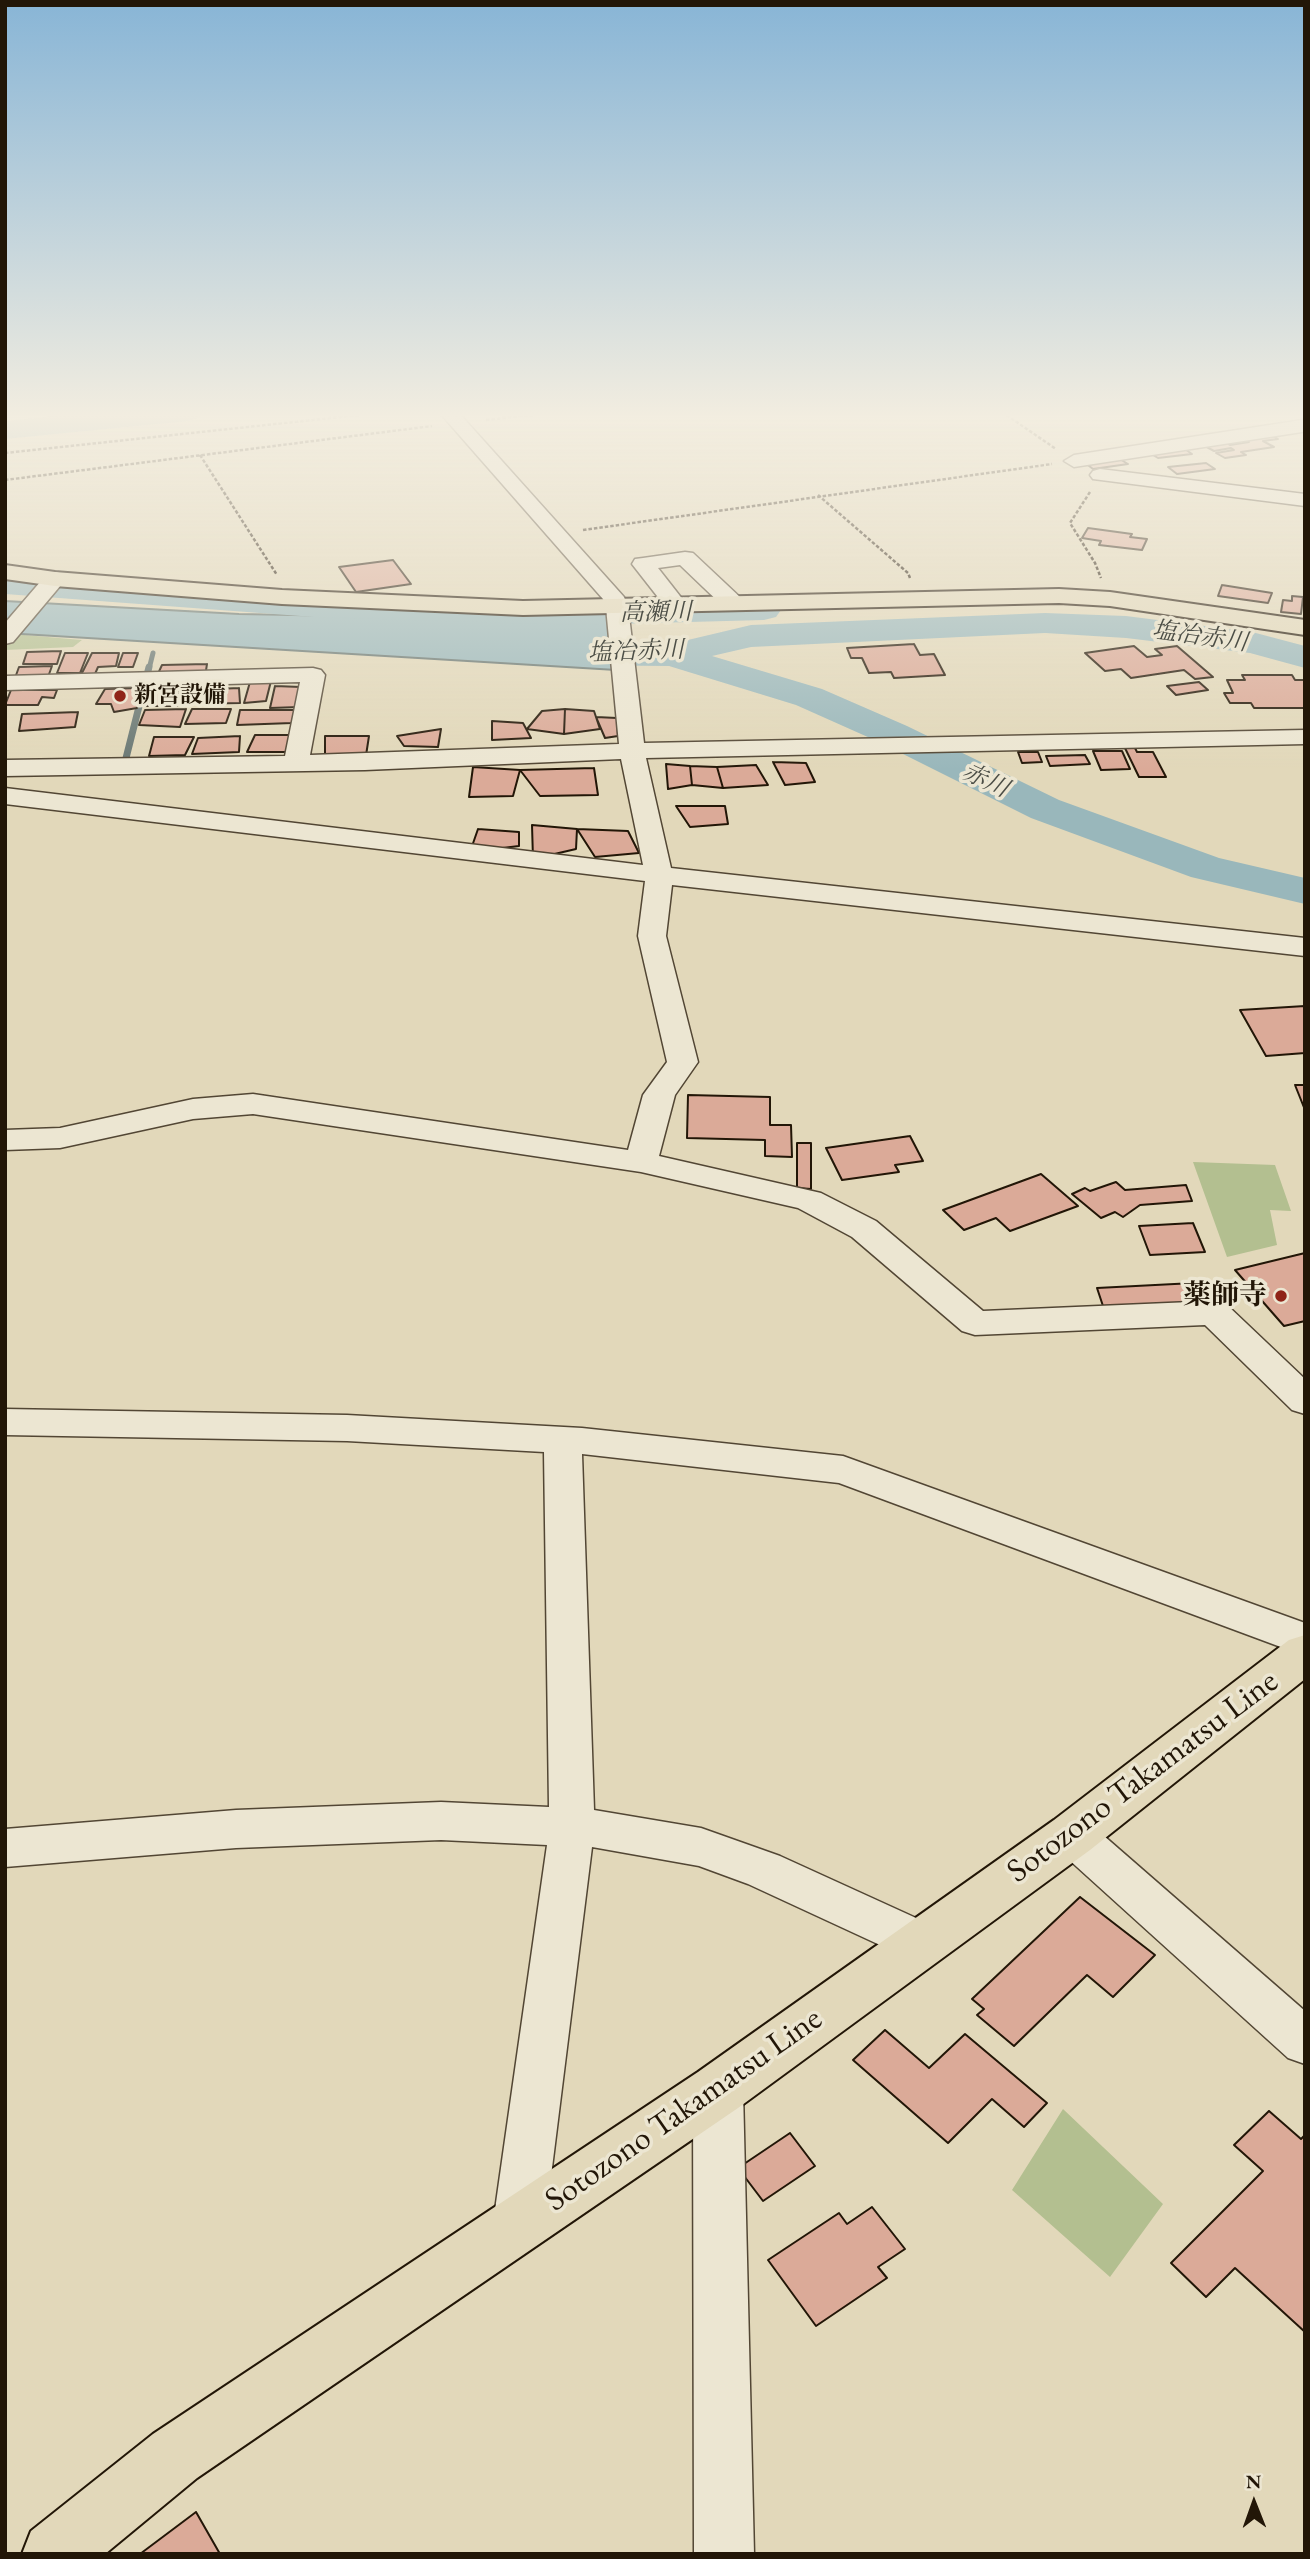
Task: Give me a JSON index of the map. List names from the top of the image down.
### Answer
{
  "streets": {
    "main road": ["Sotozono Takamatsu Line"]
  },
  "water": ["高瀬川", "塩冶赤川", "赤川"],
  "places": ["新宮設備", "薬師寺"],
  "north": "top"
}
